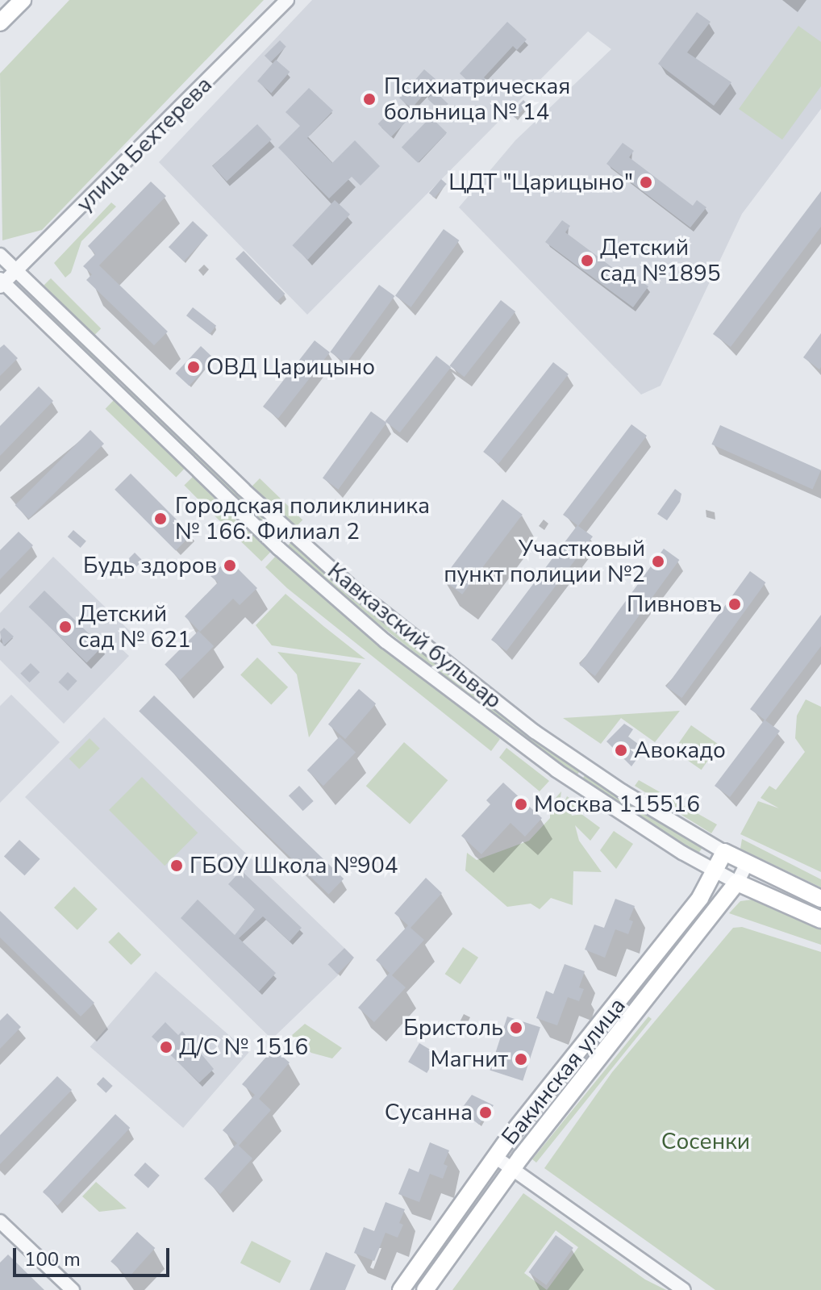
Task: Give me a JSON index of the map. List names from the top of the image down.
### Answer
{
  "streets": {
    "main road": ["Кавказский бульвар", "Бакинская улица"],
    "street": ["улица Бехтерева"]
  },
  "crossings": [
    ["улица Бехтерева", "Кавказский бульвар"],
    ["Кавказский бульвар", "Бакинская улица"]
  ],
  "parks": ["Сосенки"],
  "places": [
    "Психиатрическая больница № 14",
    "ЦДТ \"Царицыно\"",
    "Детский сад №1895",
    "ОВД Царицыно",
    "Городская поликлиника № 166. Филиал 2",
    "Участковый пункт полиции №2",
    "Будь здоров",
    "Пивновъ",
    "Детский сад № 621",
    "Авокадо",
    "Москва 115516",
    "ГБОУ Школа №904",
    "Бристоль",
    "Д/C № 1516",
    "Магнит",
    "Сусанна"
  ],
  "scale_bar": "100 m"
}
